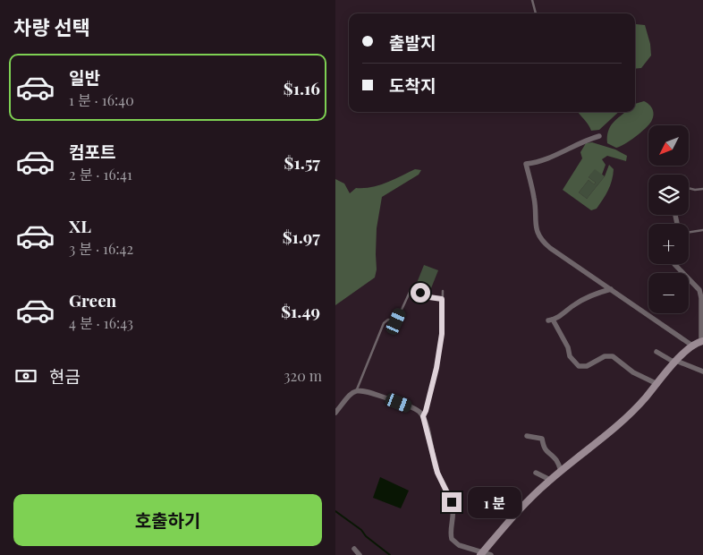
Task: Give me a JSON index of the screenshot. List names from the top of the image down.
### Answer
{
  "north": "bottom left",
  "page": {
    "heading": "차량 선택",
    "banner": ["출발지", "도착지"],
    "list": [
      {
        "name": "일반",
        "note": "1 분 · 16:40",
        "value": "$1.16"
      },
      {
        "name": "컴포트",
        "note": "2 분 · 16:41",
        "value": "$1.57"
      },
      {
        "name": "XL",
        "note": "3 분 · 16:42",
        "value": "$1.97"
      },
      {
        "name": "Green",
        "note": "4 분 · 16:43",
        "value": "$1.49"
      }
    ],
    "map_buttons": ["+", "−"],
    "pay": ["현금", "320 m"],
    "buttons": "호출하기",
    "bubble": "1 분"
  }
}
